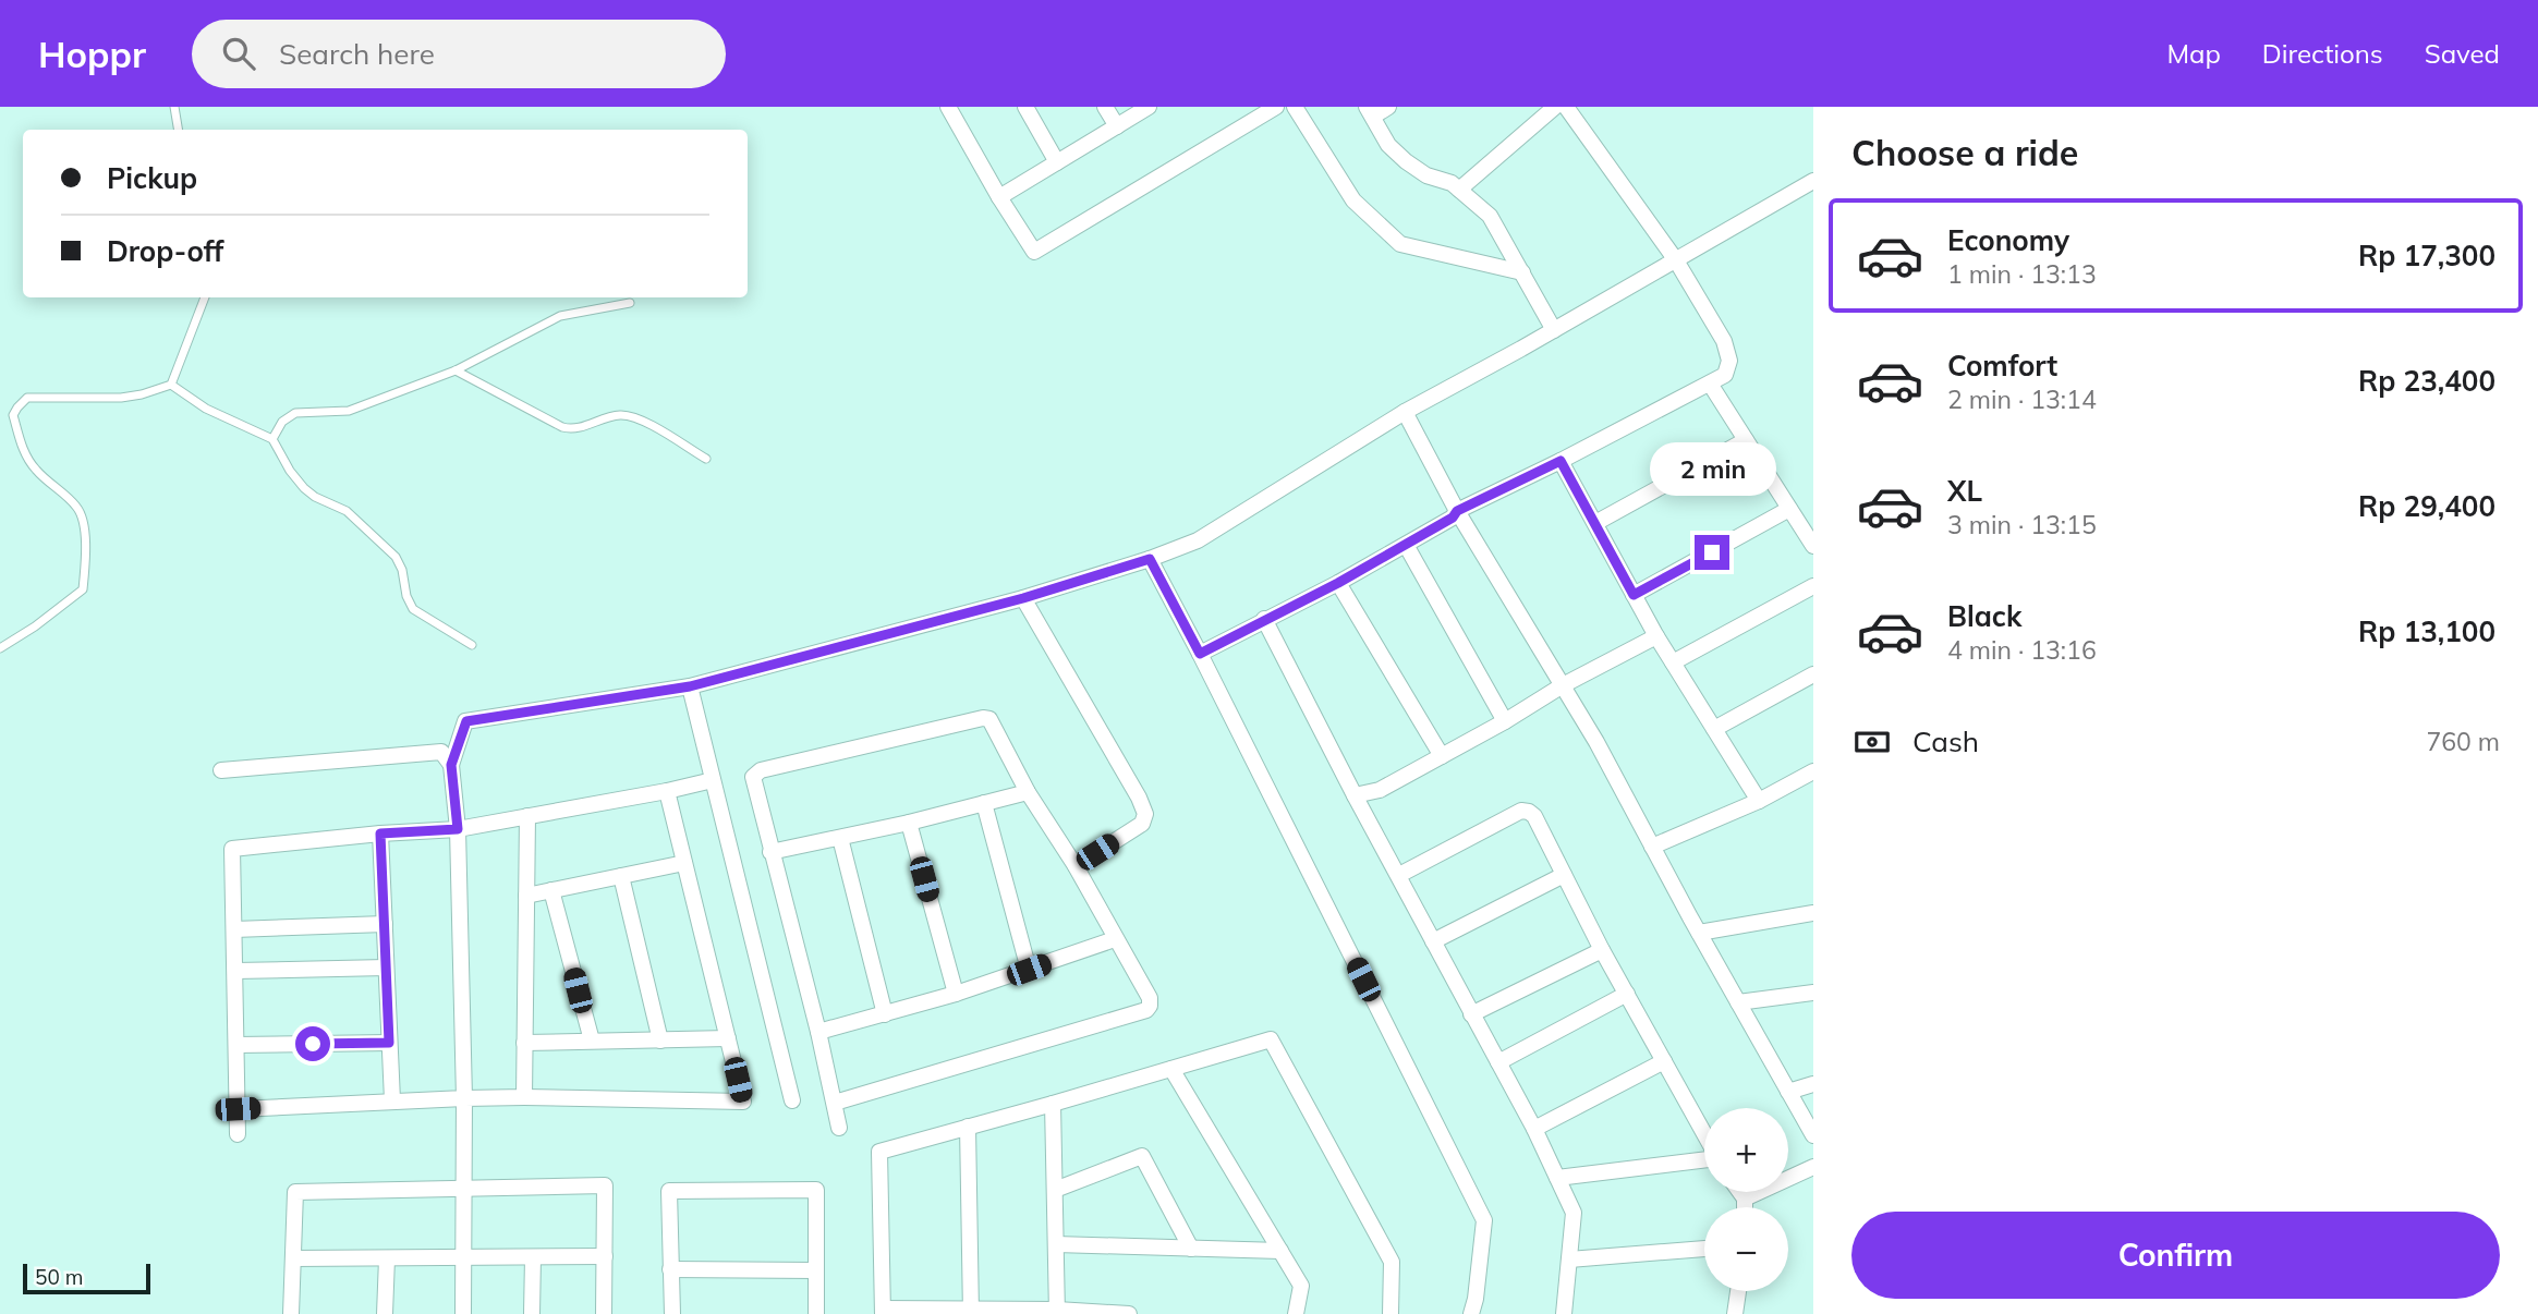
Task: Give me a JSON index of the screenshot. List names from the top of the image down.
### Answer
{
  "scale_bar": "50 m",
  "page": {
    "header": "Hoppr",
    "search": "Search here",
    "nav": ["Map", "Directions", "Saved"],
    "heading": "Choose a ride",
    "banner": ["Pickup", "Drop-off"],
    "list": [
      {
        "name": "Economy",
        "note": "1 min · 13:13",
        "value": "Rp 17,300"
      },
      {
        "name": "Comfort",
        "note": "2 min · 13:14",
        "value": "Rp 23,400"
      },
      {
        "name": "XL",
        "note": "3 min · 13:15",
        "value": "Rp 29,400"
      },
      {
        "name": "Black",
        "note": "4 min · 13:16",
        "value": "Rp 13,100"
      }
    ],
    "bubble": "2 min",
    "pay": ["Cash", "760 m"],
    "map_buttons": ["+", "−"],
    "buttons": "Confirm",
    "scale": "50 m"
  }
}
